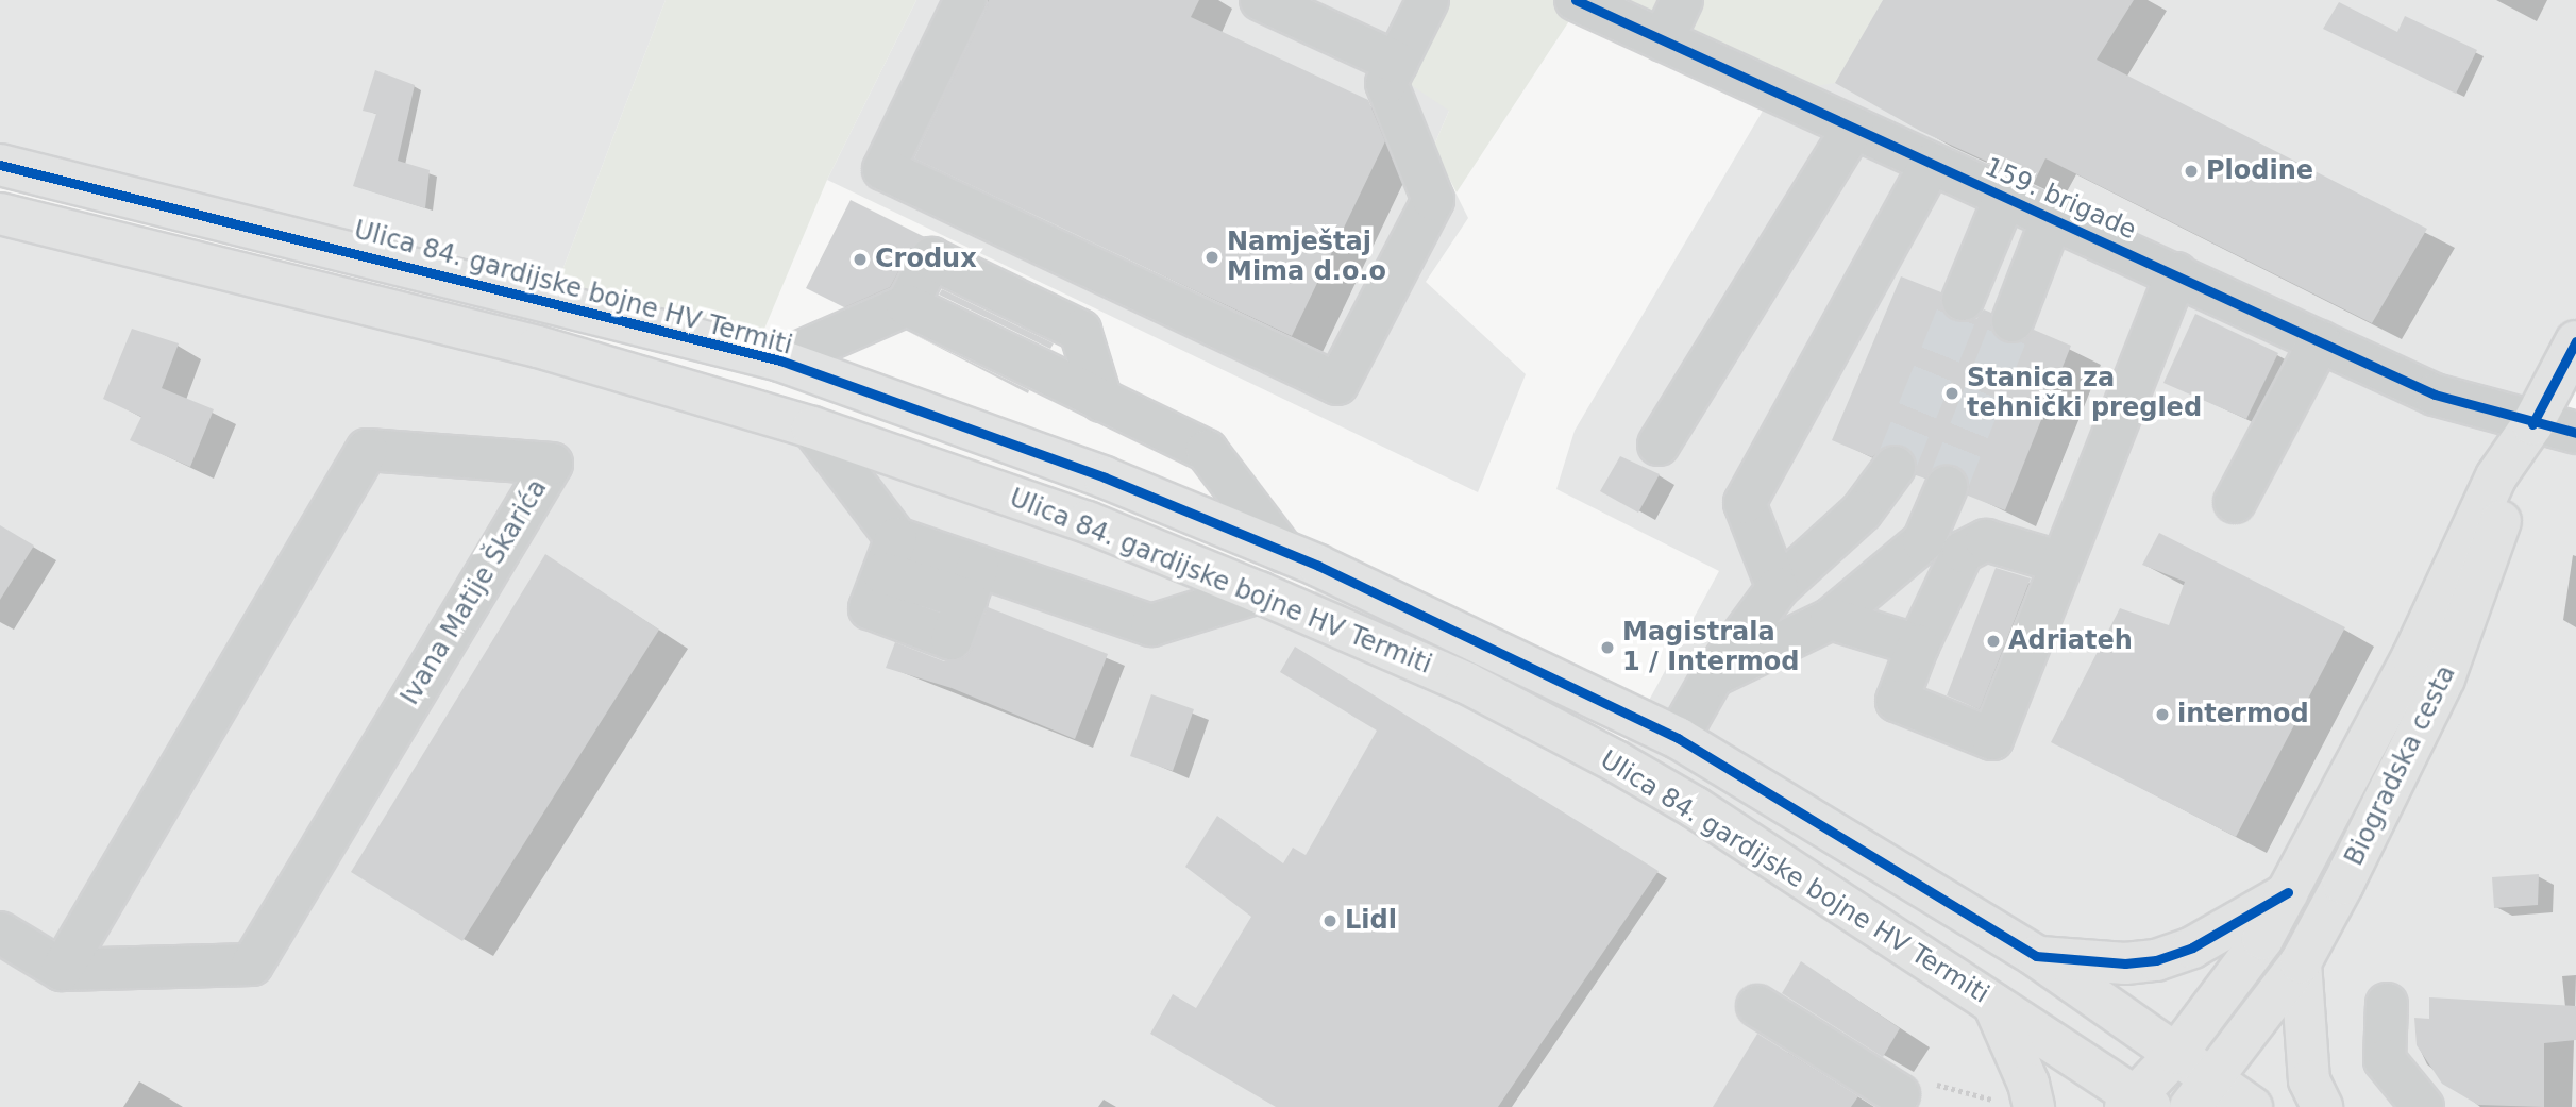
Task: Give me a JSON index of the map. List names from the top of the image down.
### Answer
{
  "streets": {
    "main road": ["Ulica 84. gardijske bojne HV Termiti", "Biogradska cesta"],
    "street": ["159. brigade", "Ivana Matije Škarića"]
  },
  "crossings": [
    ["159. brigade", "Biogradska cesta"],
    ["Ulica 84. gardijske bojne HV Termiti", "Biogradska cesta"]
  ],
  "places": [
    "Plodine",
    "Namještaj Mima d.o.o",
    "Crodux",
    "Stanica za tehnički pregled",
    "Adriateh",
    "Magistrala 1 / Intermod",
    "intermod",
    "Lidl"
  ]
}
